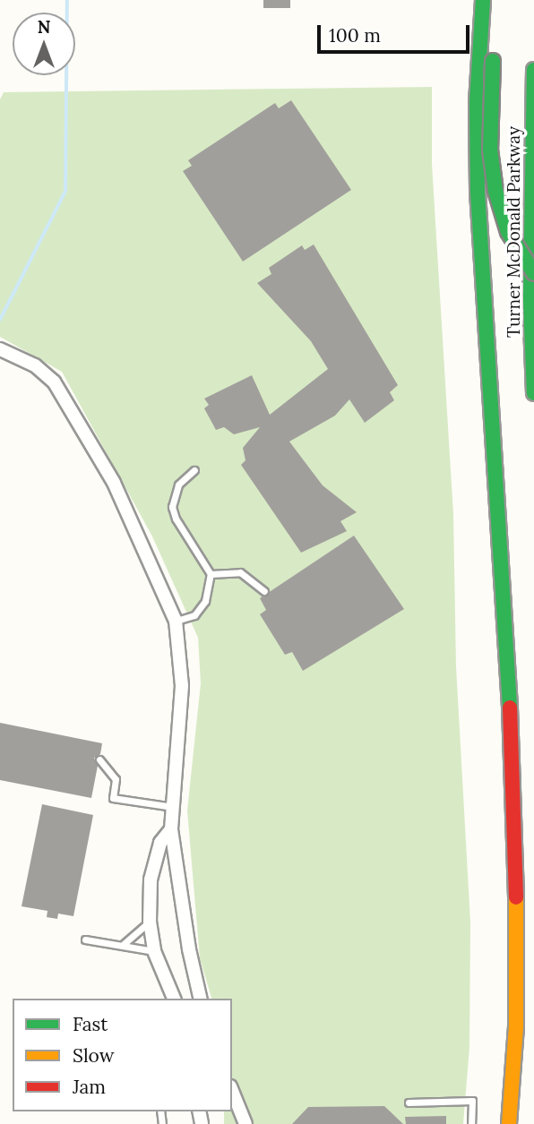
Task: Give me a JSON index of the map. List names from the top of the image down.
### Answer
{
  "streets": {
    "highway": ["Turner McDonald Parkway"]
  },
  "legend": ["Fast", "Slow", "Jam"],
  "scale_bar": "100 m",
  "north": "top"
}
